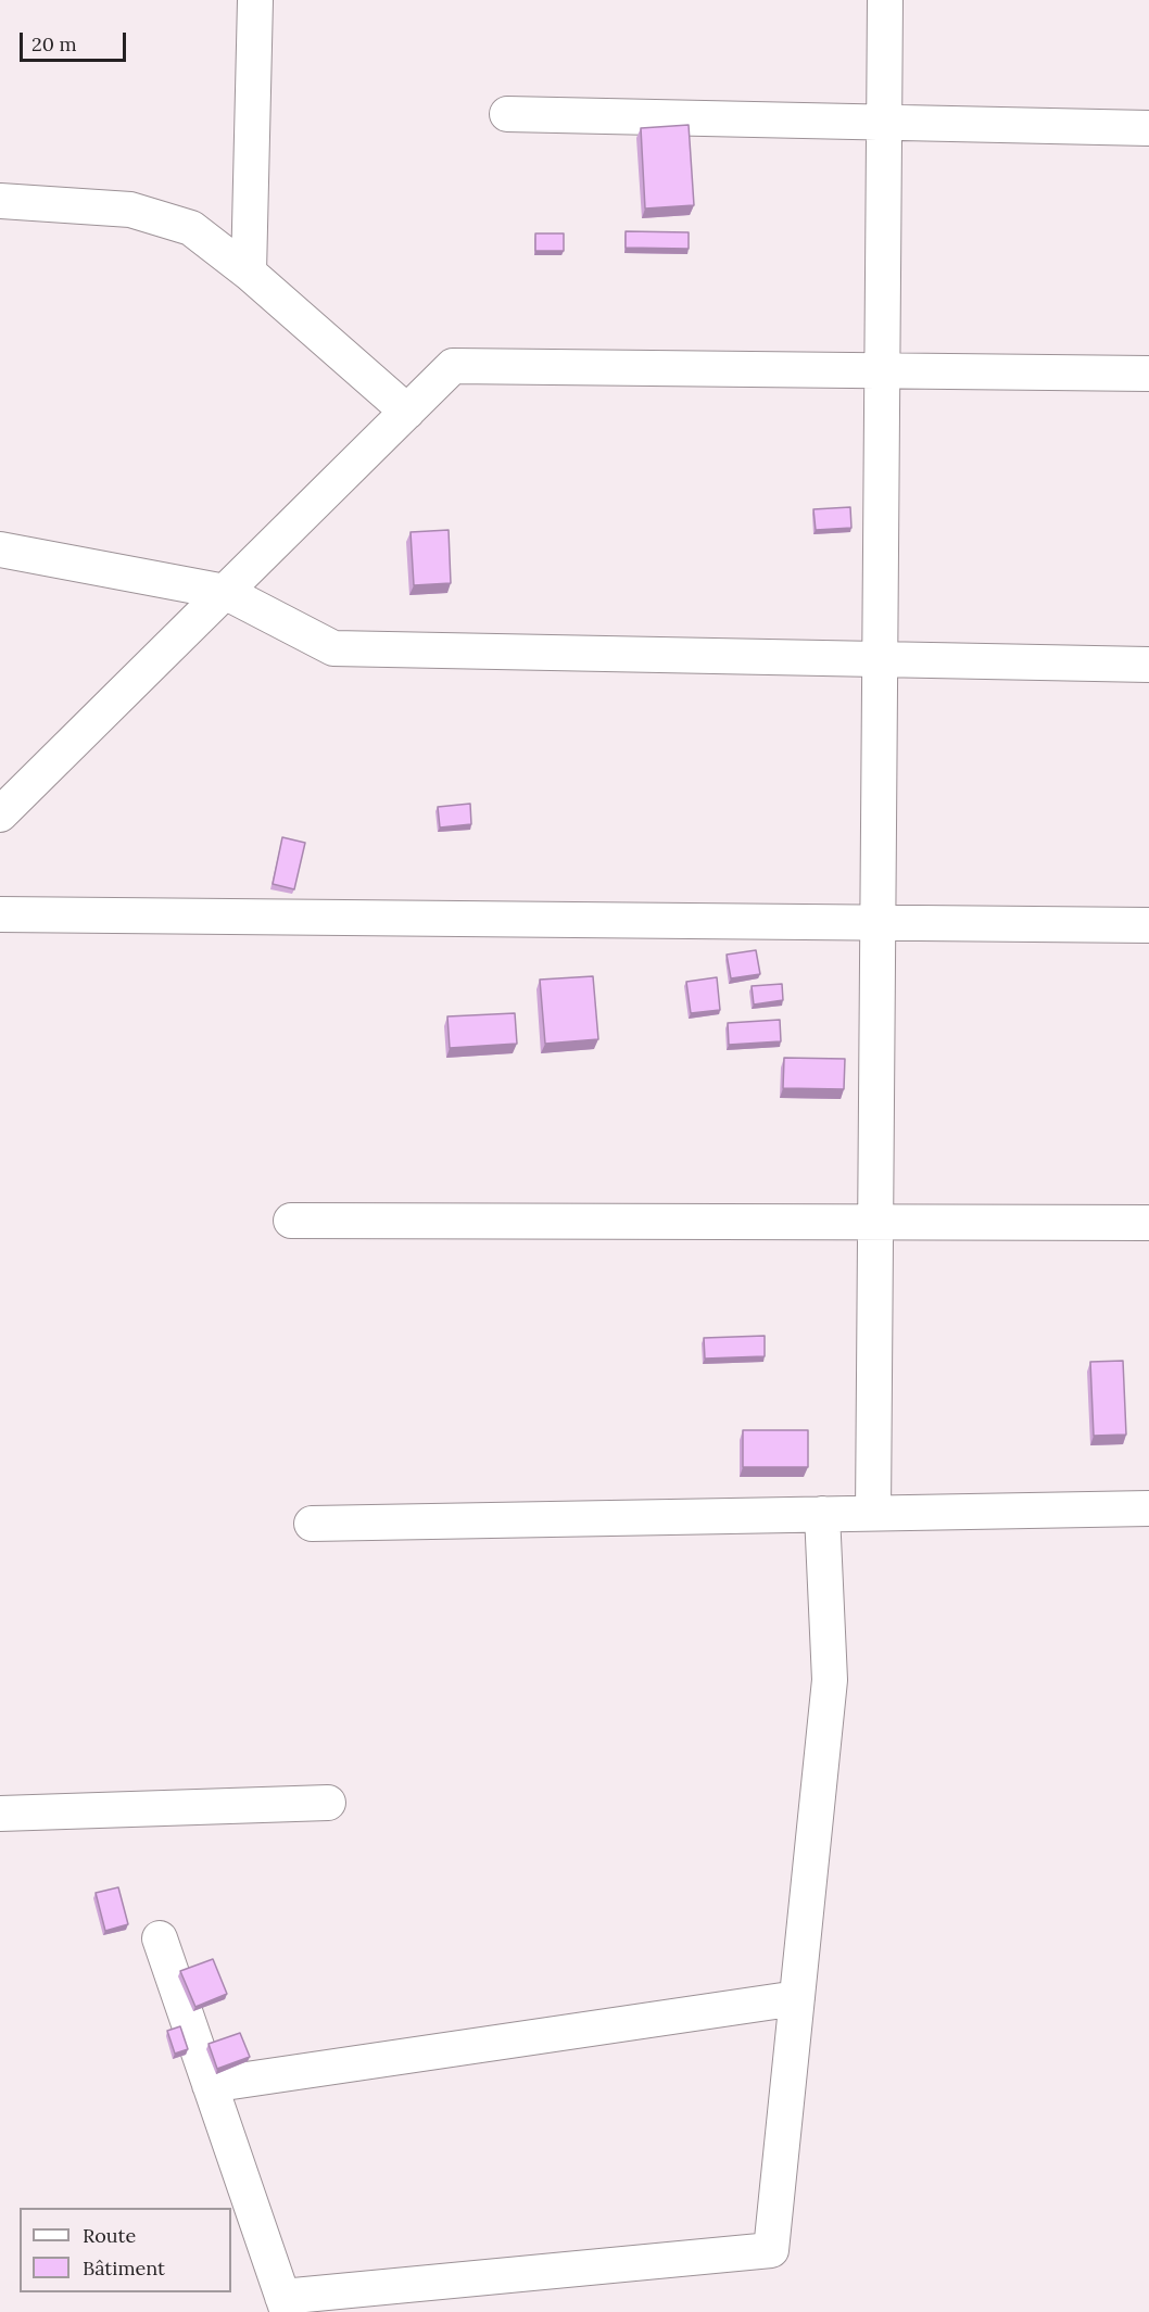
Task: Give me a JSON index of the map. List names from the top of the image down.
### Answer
{
  "legend": ["Route", "Bâtiment"],
  "scale_bar": "20 m"
}
